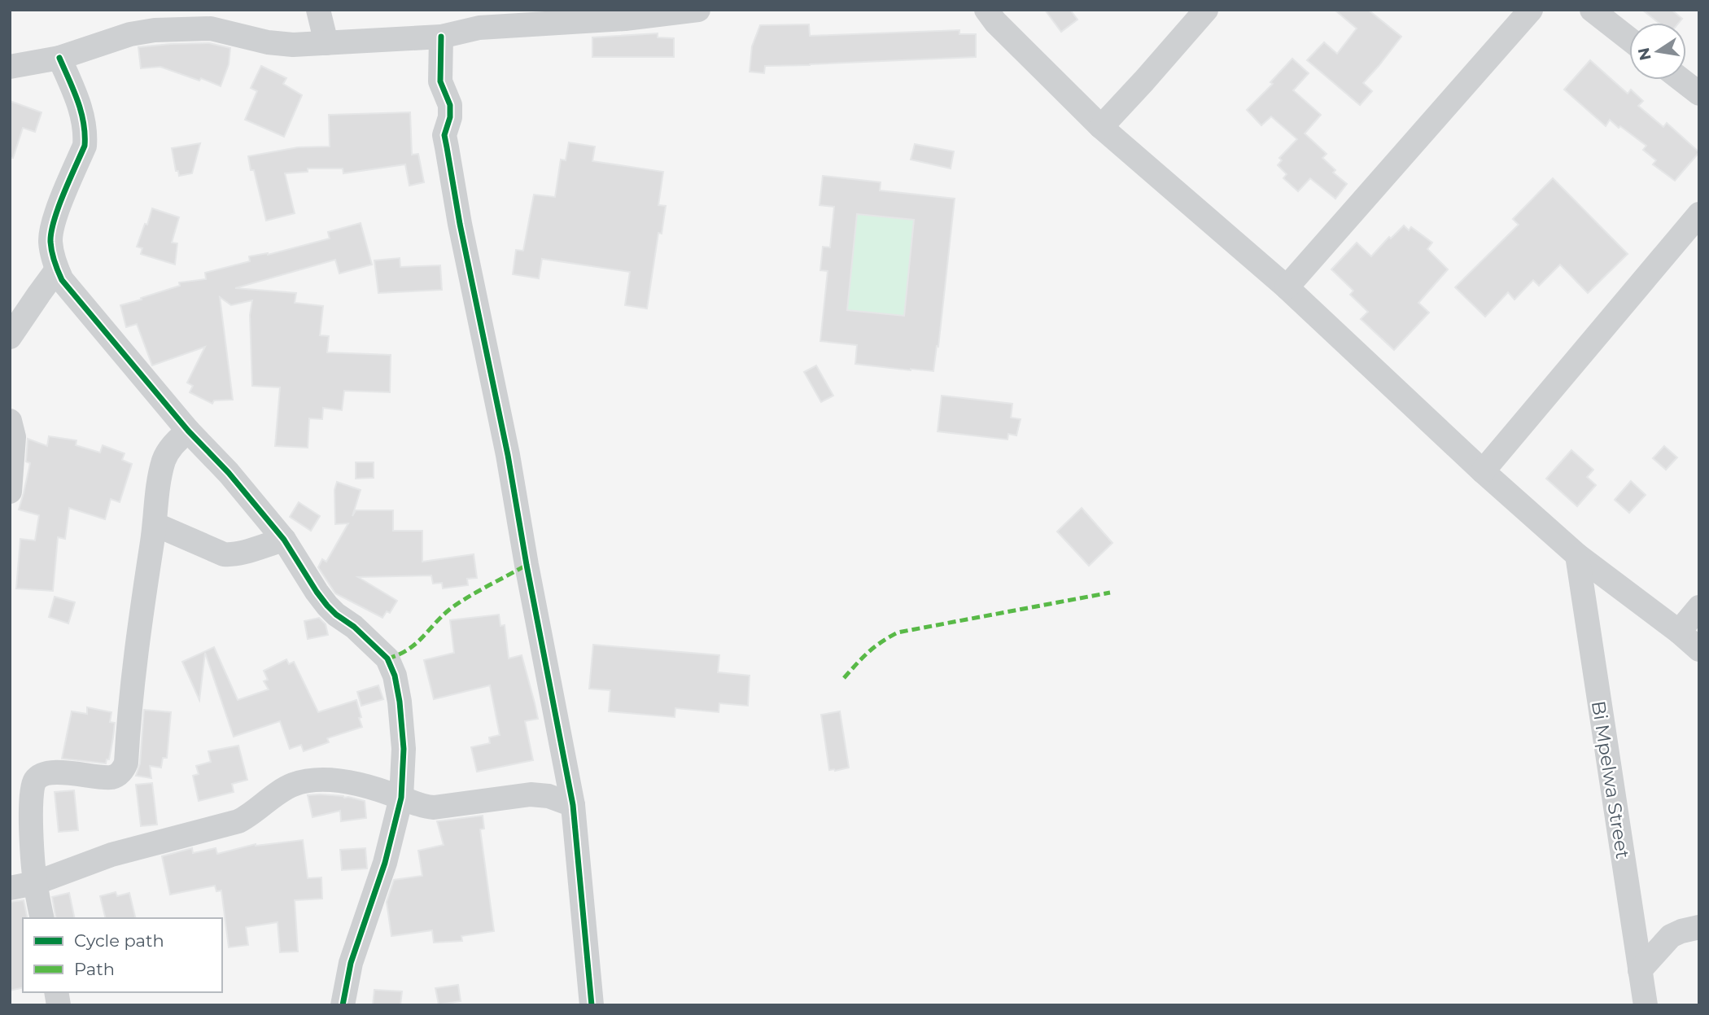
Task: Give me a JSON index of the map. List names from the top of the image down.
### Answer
{
  "streets": {
    "street": ["Bi Mpelwa Street"]
  },
  "legend": ["Cycle path", "Path"],
  "north": "left"
}
